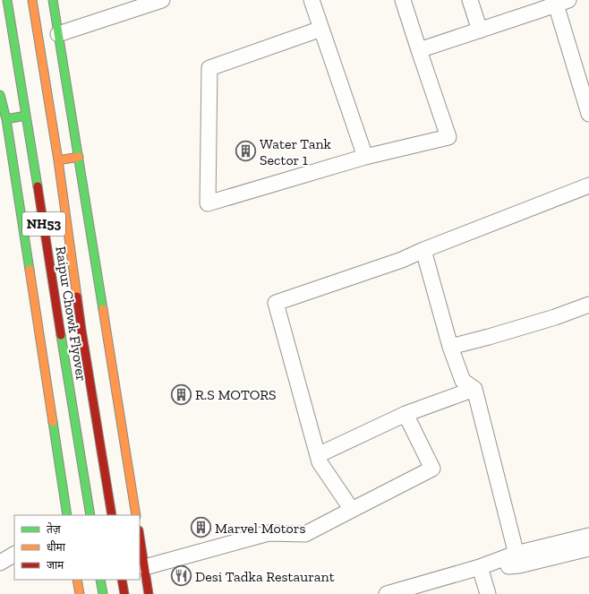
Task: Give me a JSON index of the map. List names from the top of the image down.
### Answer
{
  "streets": {
    "main road": ["NH53", "Raipur Chowk Flyover"]
  },
  "crossings": [
    ["NH53", "Raipur Chowk Flyover"]
  ],
  "places": {
    "building": ["Water Tank Sector 1", "R.S MOTORS", "Marvel Motors"],
    "restaurant": ["Desi Tadka Restaurant"]
  },
  "legend": ["तेज़", "धीमा", "जाम"]
}
